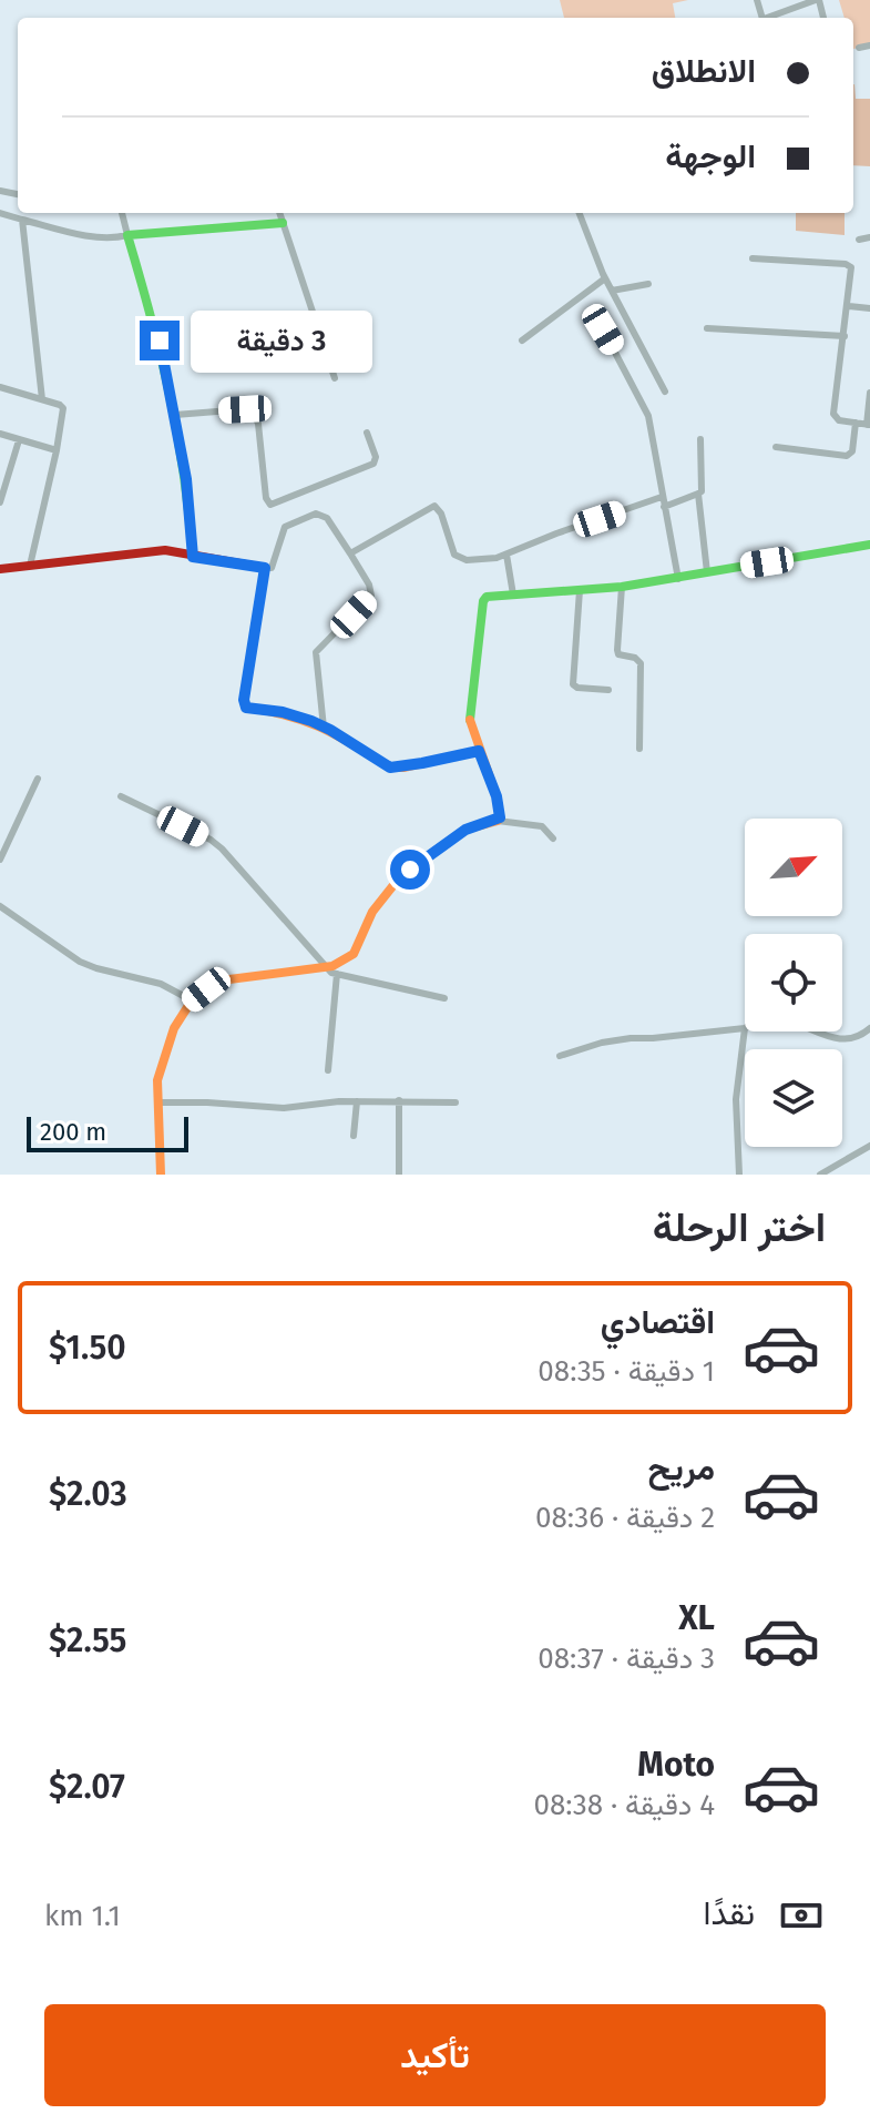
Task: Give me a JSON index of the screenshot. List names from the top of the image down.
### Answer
{
  "scale_bar": "200 m",
  "north": "top right",
  "page": {
    "banner": ["الانطلاق", "الوجهة"],
    "bubble": "3 دقيقة",
    "scale": "200 m",
    "heading": "اختر الرحلة",
    "list": [
      {
        "name": "اقتصادي",
        "note": "1 دقيقة · 08:35",
        "value": "$1.50"
      },
      {
        "name": "مريح",
        "note": "2 دقيقة · 08:36",
        "value": "$2.03"
      },
      {
        "name": "XL",
        "note": "3 دقيقة · 08:37",
        "value": "$2.55"
      },
      {
        "name": "Moto",
        "note": "4 دقيقة · 08:38",
        "value": "$2.07"
      }
    ],
    "pay": ["نقدًا", "1.1 km"],
    "buttons": "تأكيد"
  }
}
